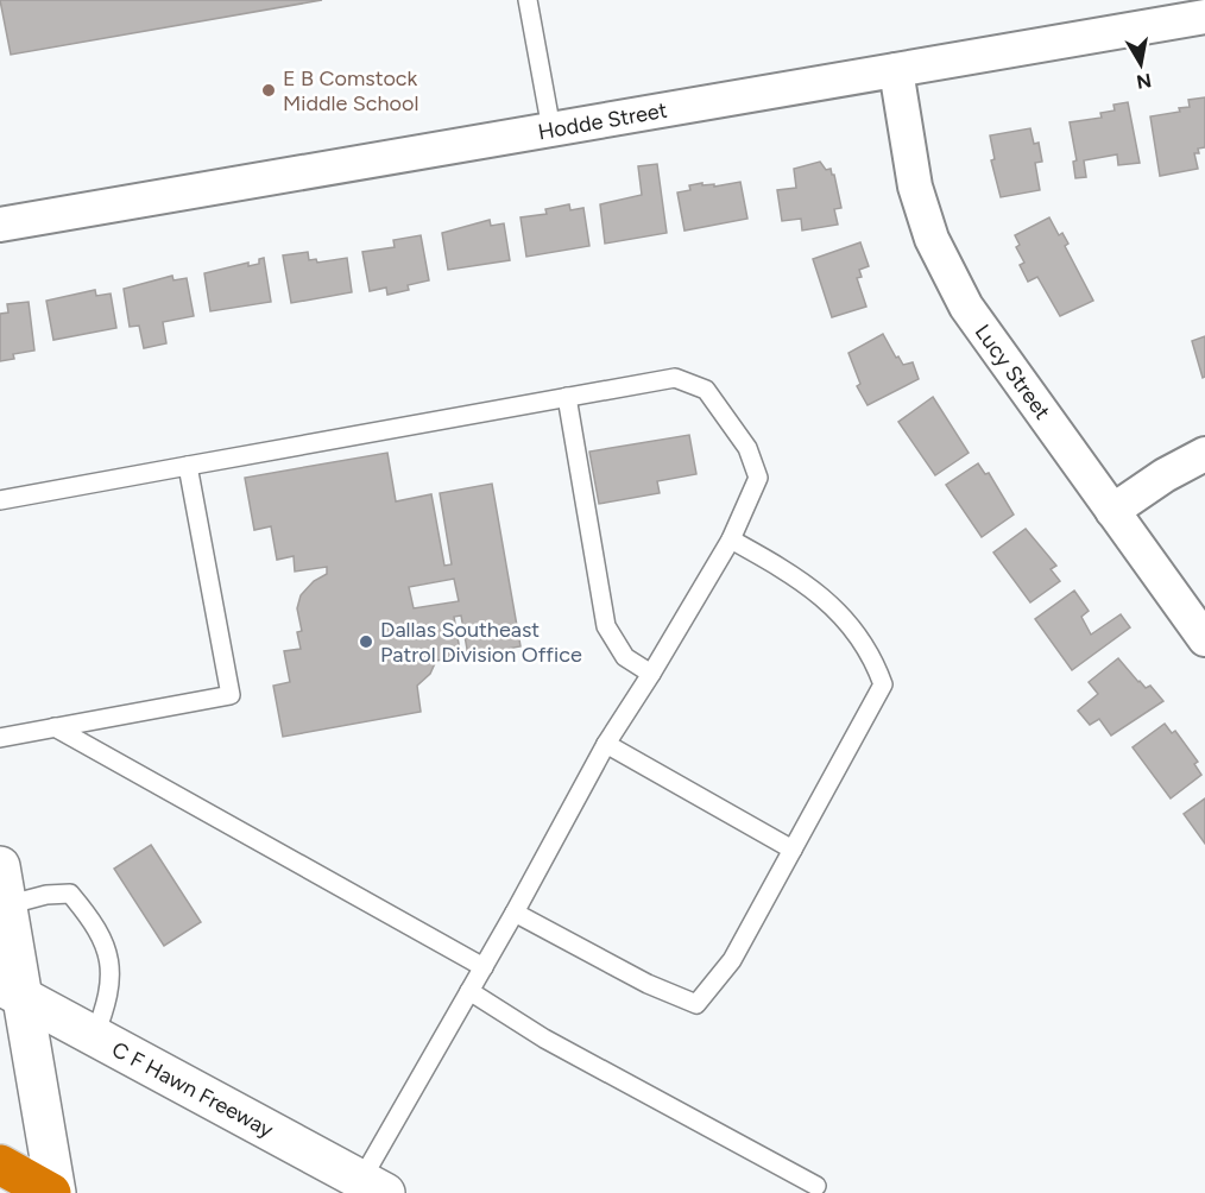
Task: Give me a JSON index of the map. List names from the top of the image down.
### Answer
{
  "streets": {
    "main road": ["C F Hawn Freeway"],
    "street": ["Hodde Street", "Lucy Street"]
  },
  "crossings": [
    ["Hodde Street", "Lucy Street"]
  ],
  "places": ["E B Comstock Middle School", "Dallas Southeast Patrol Division Office"],
  "north": "bottom"
}
